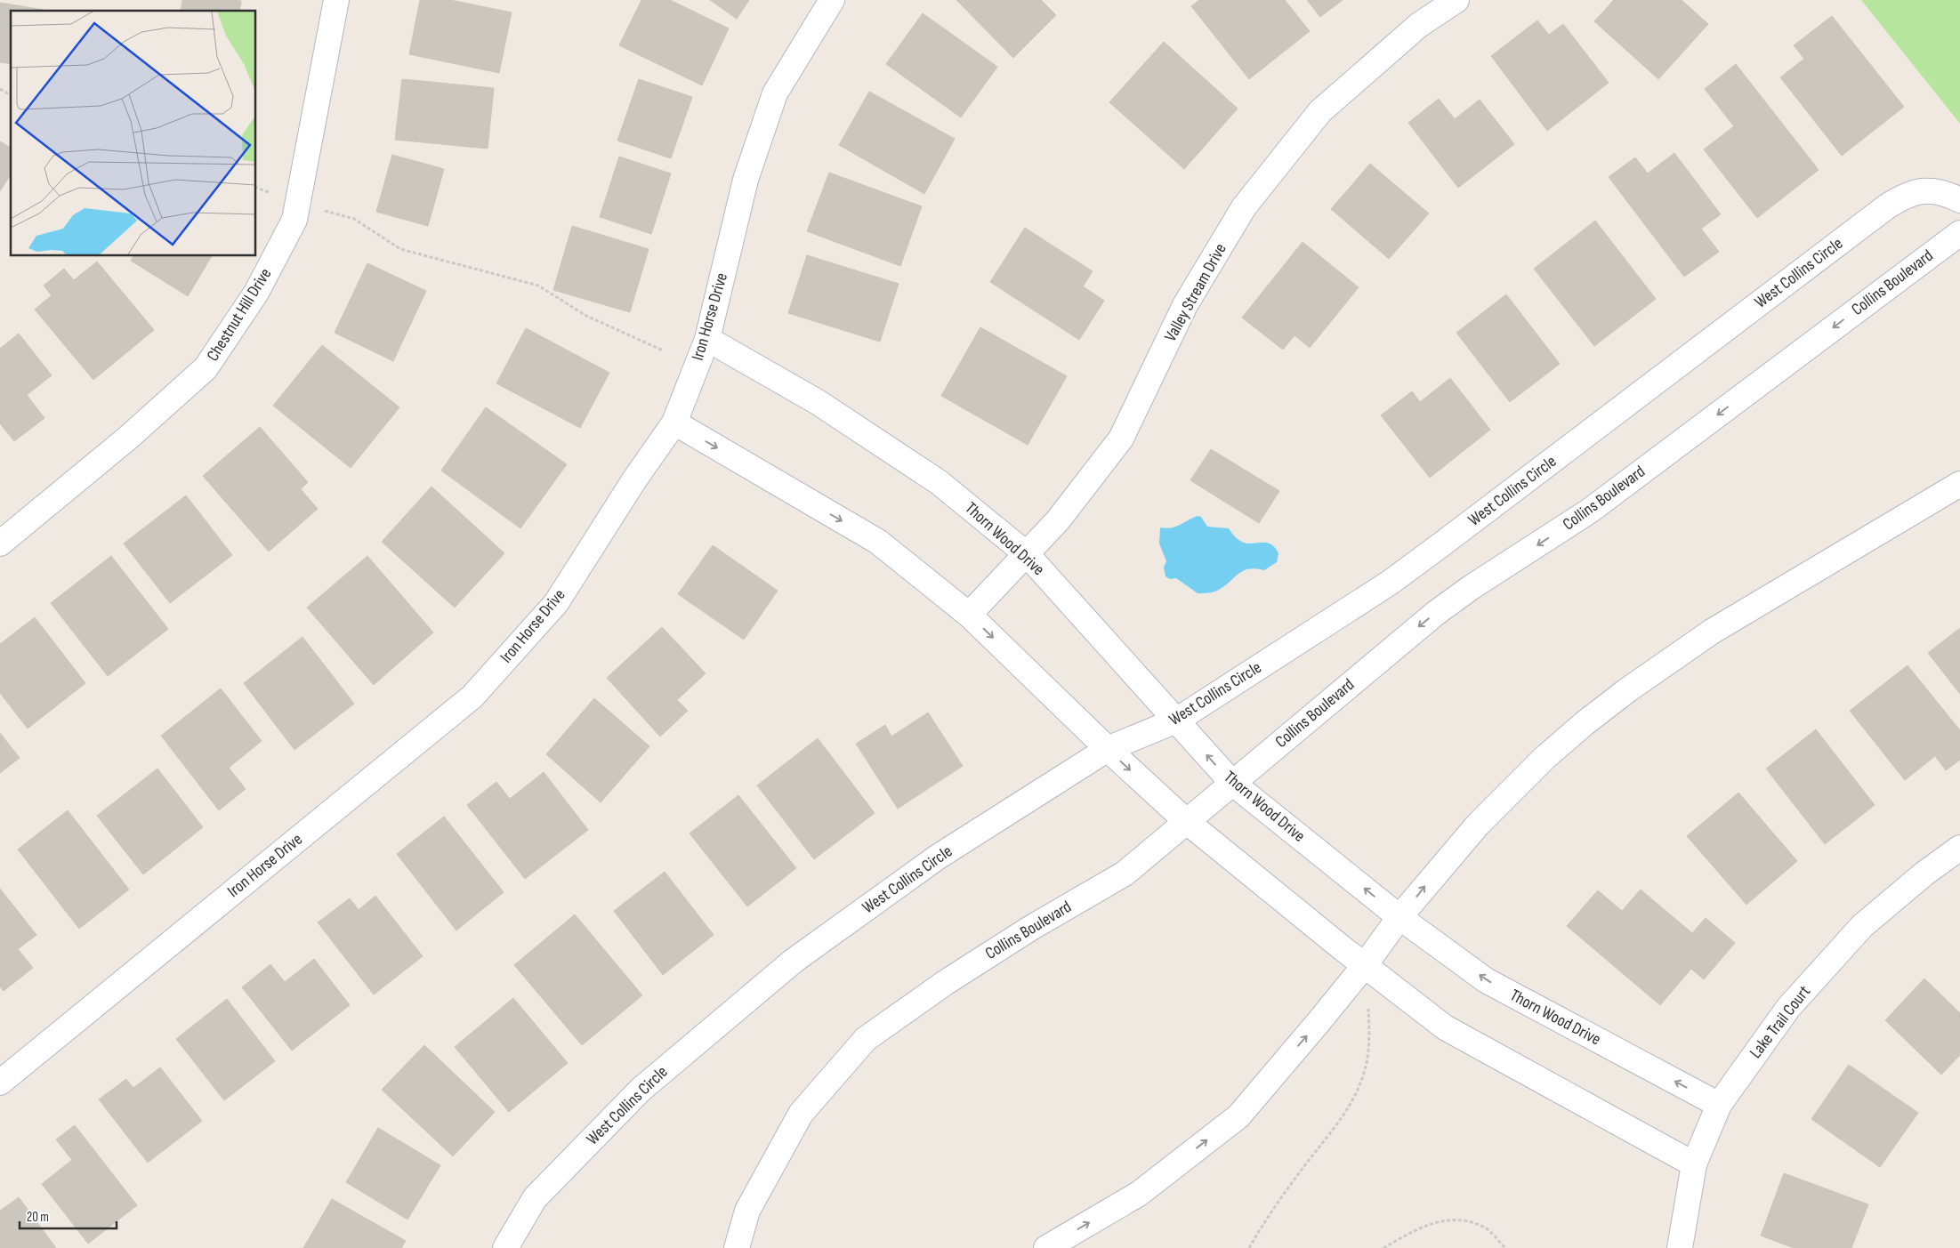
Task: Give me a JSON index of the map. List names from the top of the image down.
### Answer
{
  "streets": {
    "street": [
      "West Collins Circle",
      "Collins Boulevard",
      "Valley Stream Drive",
      "Chestnut Hill Drive",
      "Iron Horse Drive",
      "Thorn Wood Drive",
      "Lake Trail Court"
    ]
  },
  "crossings": [
    ["West Collins Circle", "Thorn Wood Drive"],
    ["Collins Boulevard", "Thorn Wood Drive"],
    ["Valley Stream Drive", "Thorn Wood Drive"],
    ["Iron Horse Drive", "Thorn Wood Drive"],
    ["Thorn Wood Drive", "Lake Trail Court"]
  ],
  "scale_bar": "20 m"
}
